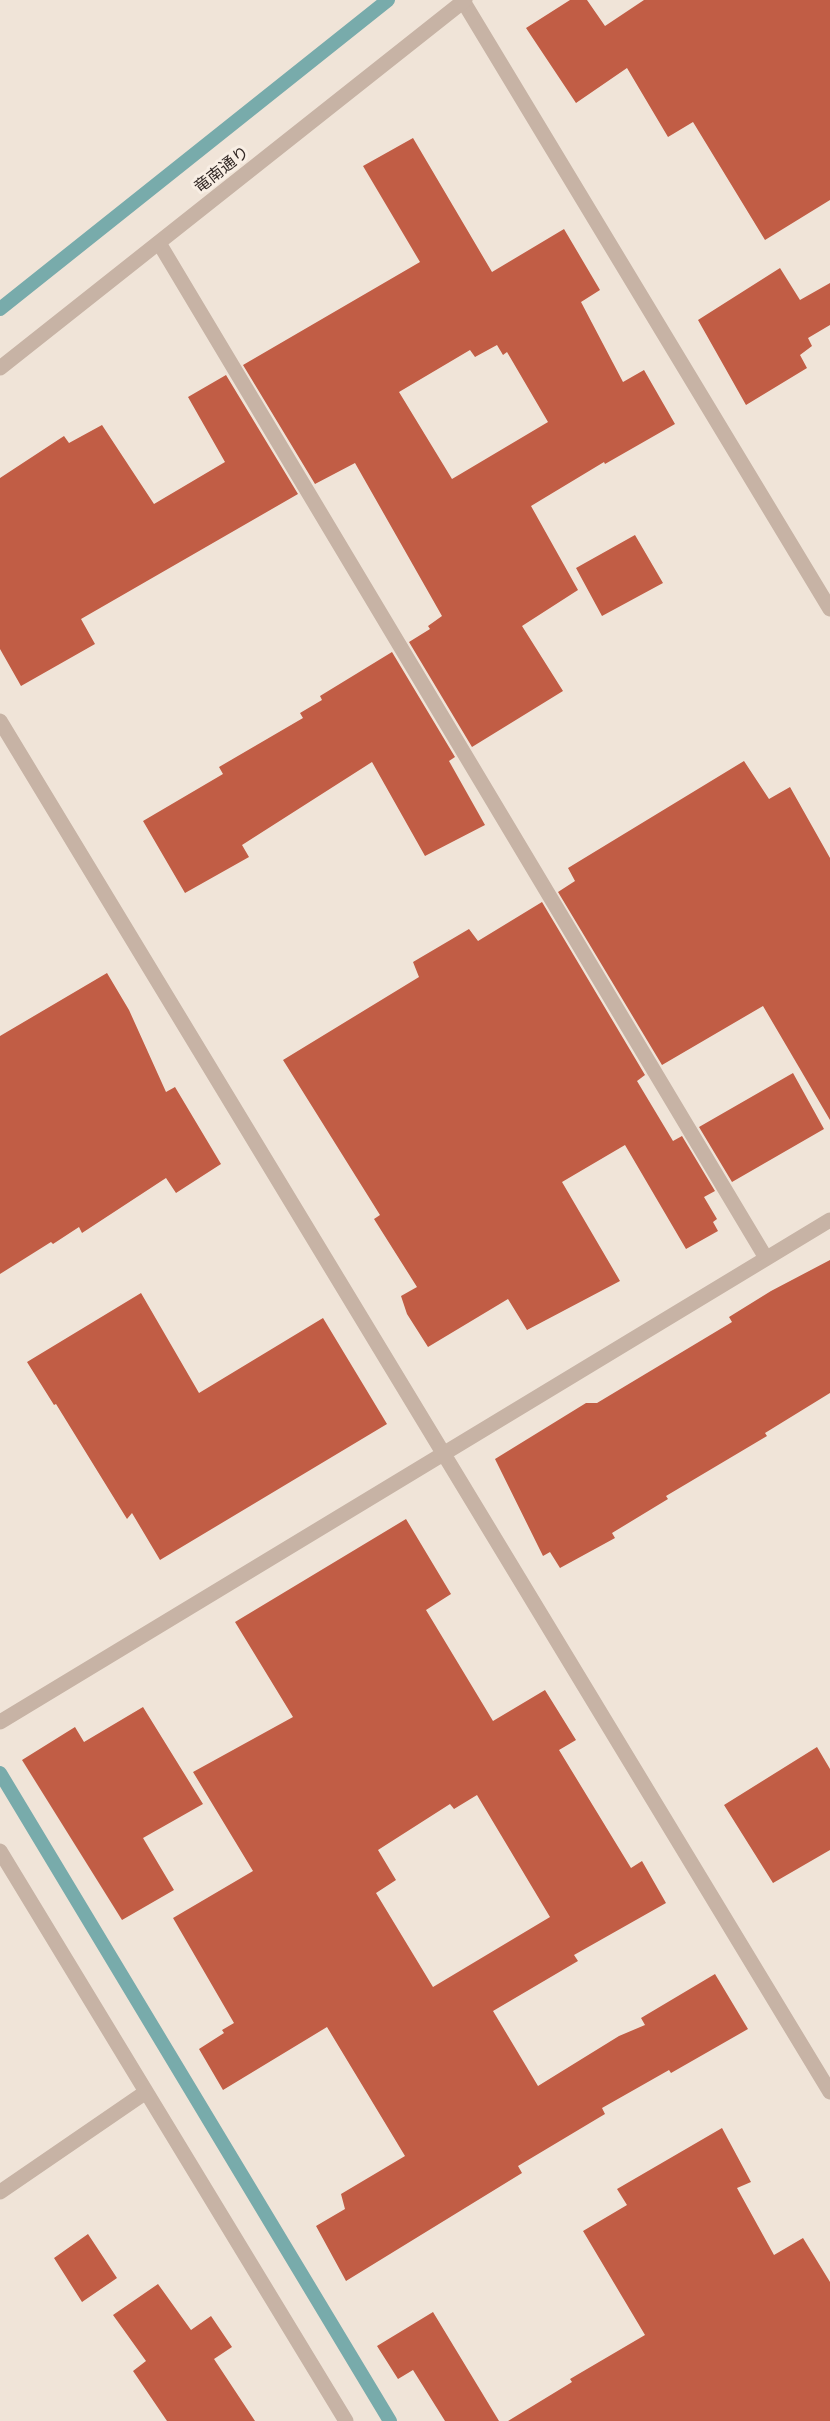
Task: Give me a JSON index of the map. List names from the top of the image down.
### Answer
{
  "streets": {
    "street": ["竜南通り"]
  }
}
